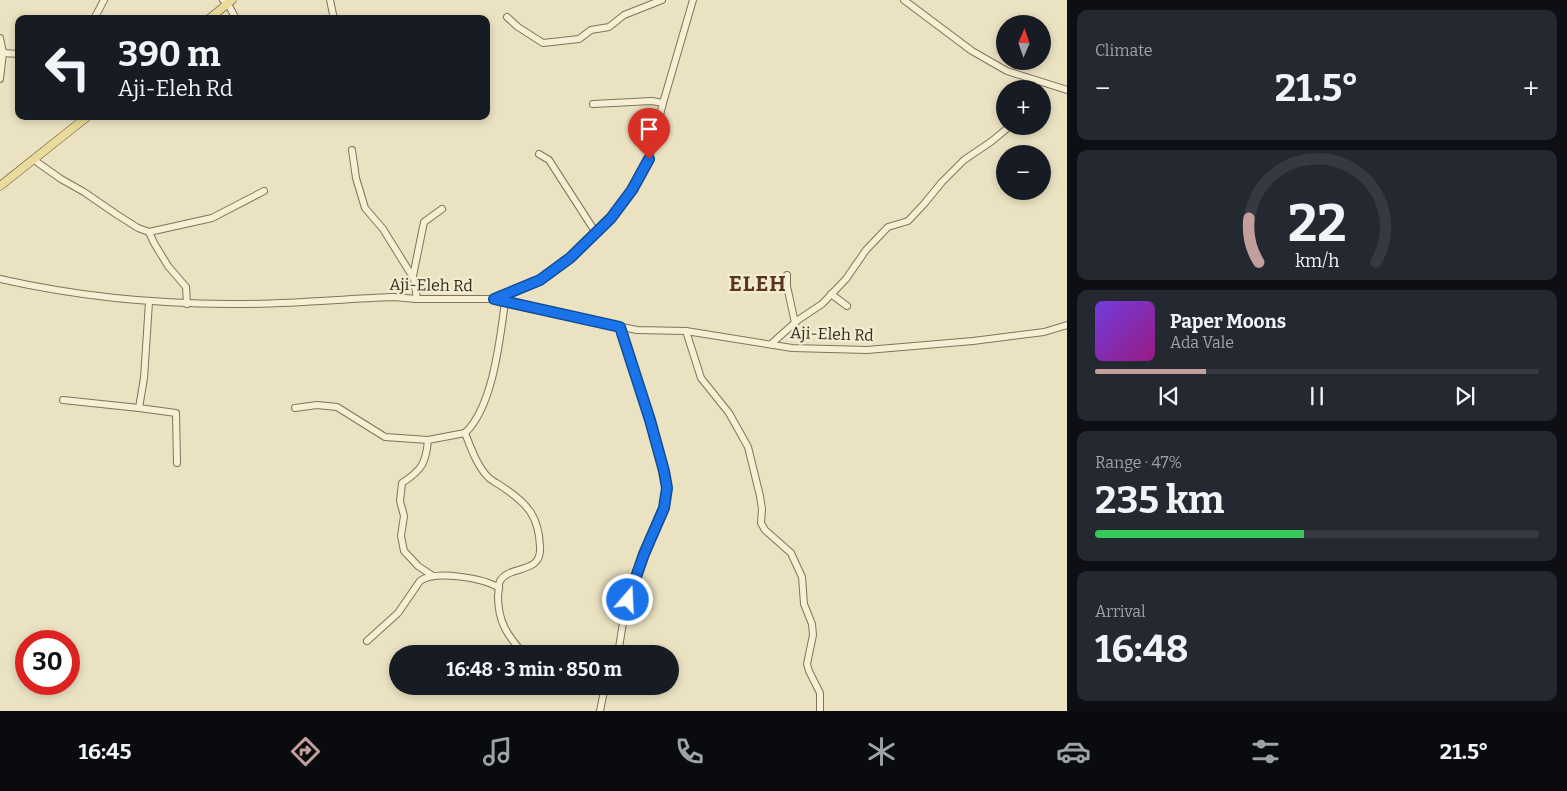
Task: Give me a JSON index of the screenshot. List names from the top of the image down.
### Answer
{
  "streets": {
    "street": ["Aji-Eleh Rd"]
  },
  "districts": ["ELEH"],
  "north": "top",
  "page": {
    "tile": [
      "Climate",
      ["Range · 47%", "235 km"],
      ["Arrival", "16:48"]
    ],
    "map_buttons": ["+", "−"],
    "turn": ["390 m", "Aji-Eleh Rd"],
    "heat": ["−", "21.5°", "+"],
    "song": ["Paper Moons", "Ada Vale"],
    "limit": "30",
    "trip": "16:48 · 3 min · 850 m",
    "tabs": ["16:45", "21.5°"],
    "gauge": ["22", "km/h"]
  }
}
